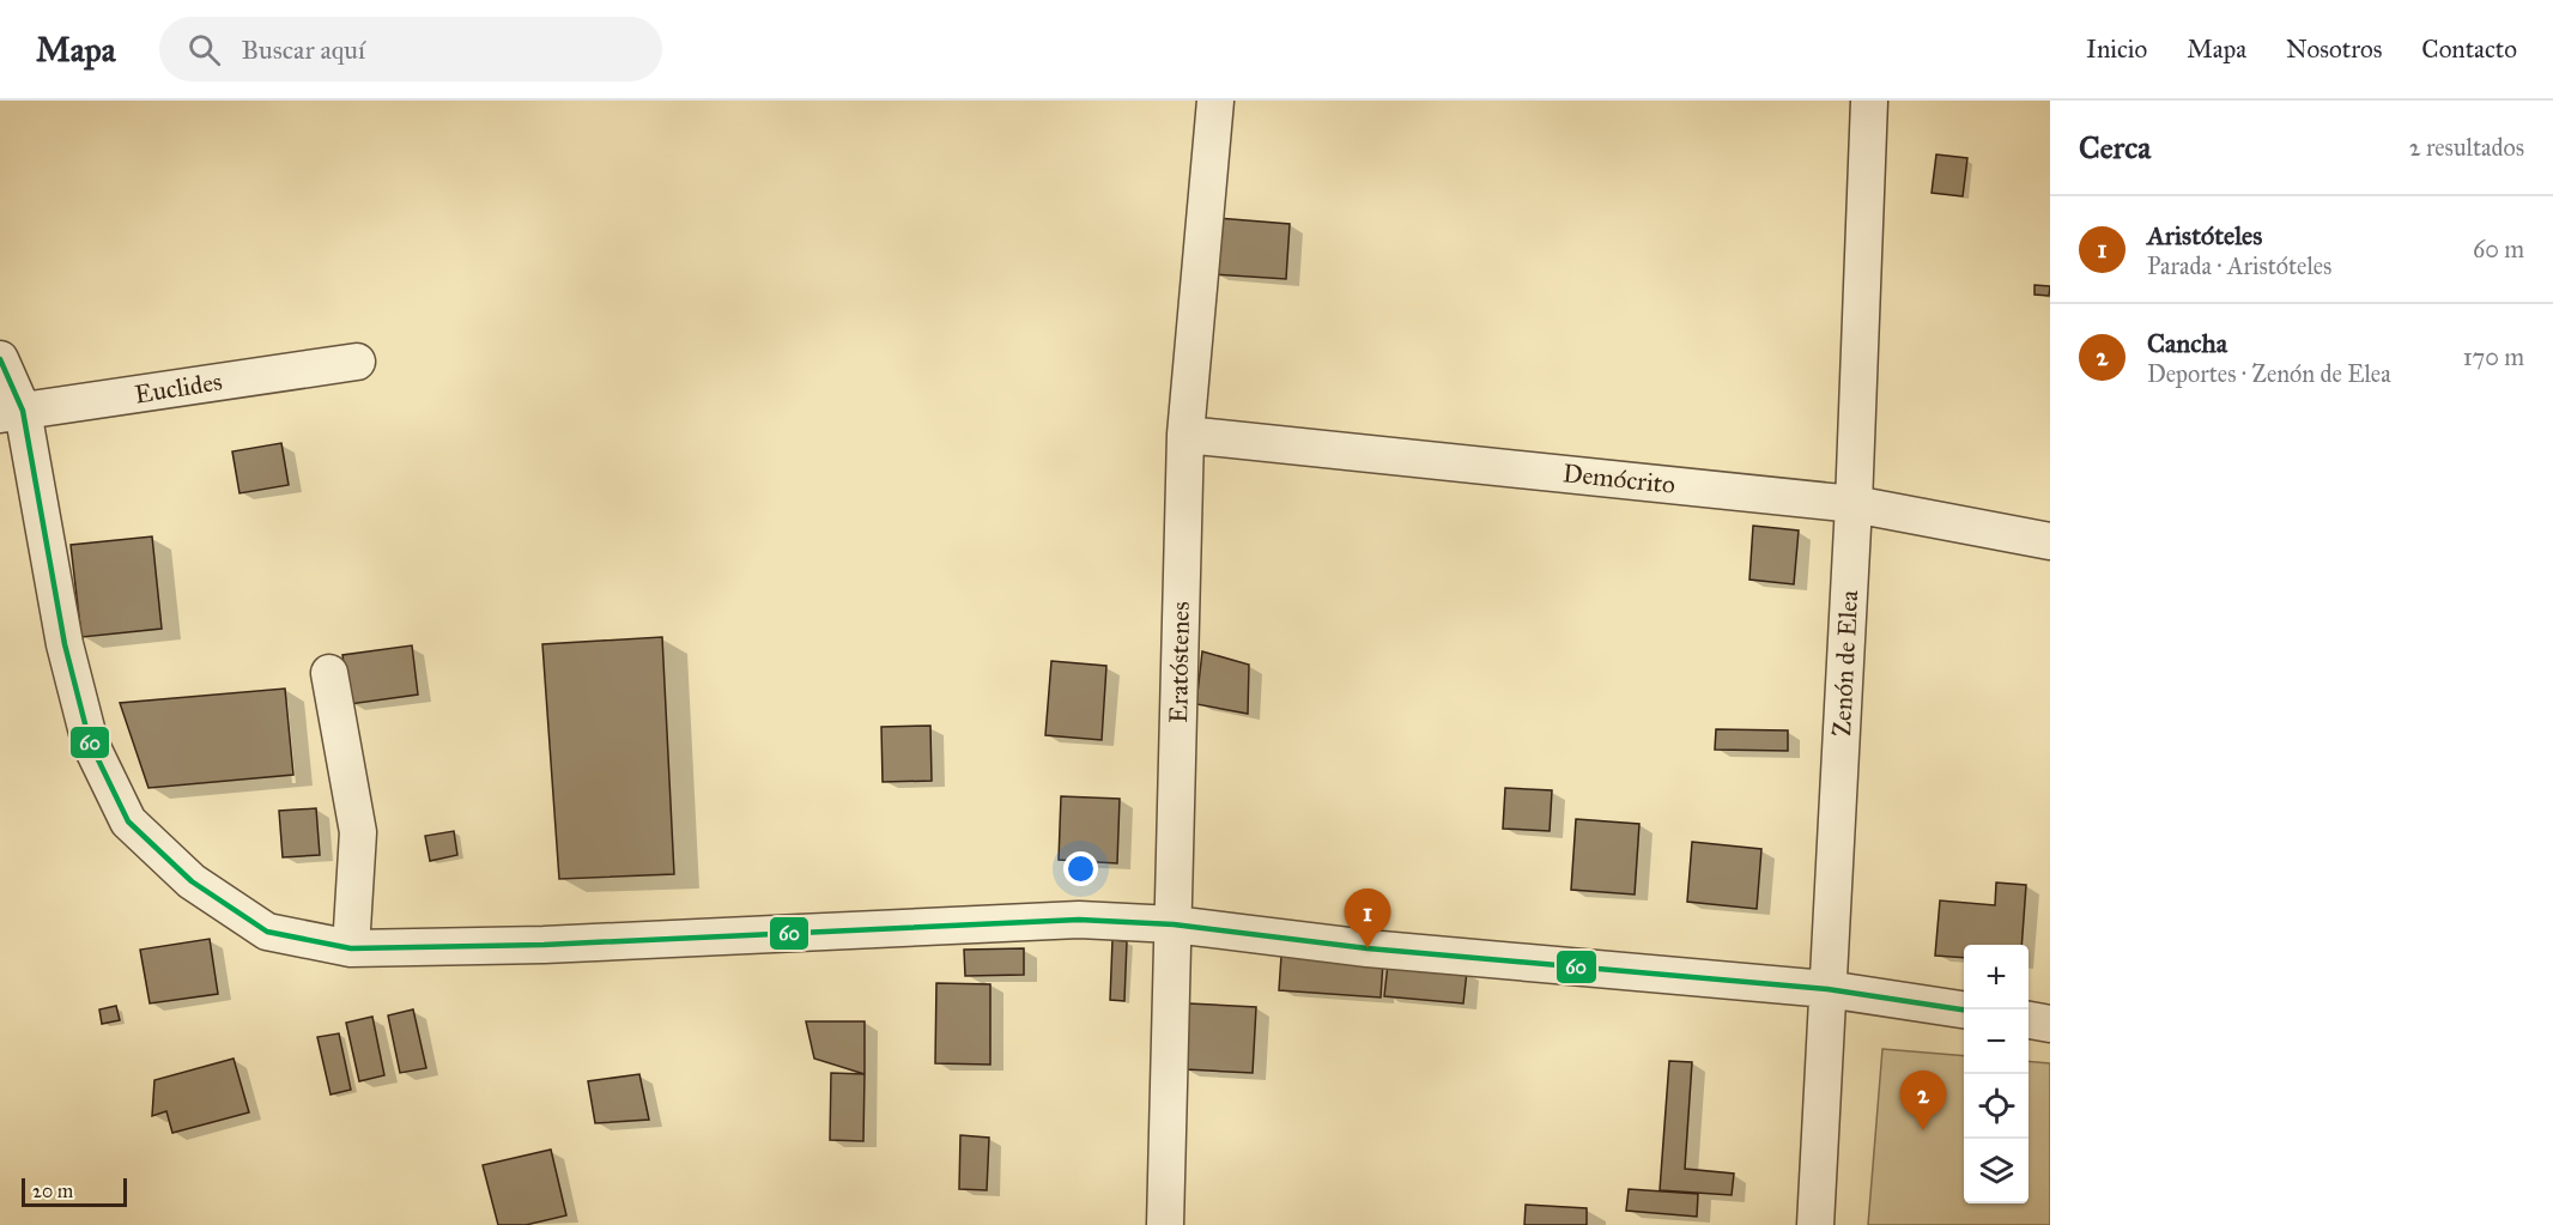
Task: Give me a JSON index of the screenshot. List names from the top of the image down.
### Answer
{
  "streets": {
    "street": [
      "Euclides",
      "Demócrito",
      "Eratóstenes",
      "Zenón de Elea"
    ]
  },
  "crossings": [
    ["Demócrito", "Eratóstenes"],
    ["Demócrito", "Zenón de Elea"]
  ],
  "lines": ["transit line 60"],
  "scale_bar": "20 m",
  "page": {
    "header": "Mapa",
    "search": "Buscar aquí",
    "nav": [
      "Inicio",
      "Mapa",
      "Nosotros",
      "Contacto"
    ],
    "heading": ["Cerca", "2 resultados"],
    "list": [
      {
        "mark": "1",
        "name": "Aristóteles",
        "note": "Parada · Aristóteles",
        "value": "60 m"
      },
      {
        "mark": "2",
        "name": "Cancha",
        "note": "Deportes · Zenón de Elea",
        "value": "170 m"
      }
    ],
    "pins": ["1", "2"],
    "map_buttons": ["+", "−"],
    "scale": "20 m"
  }
}
